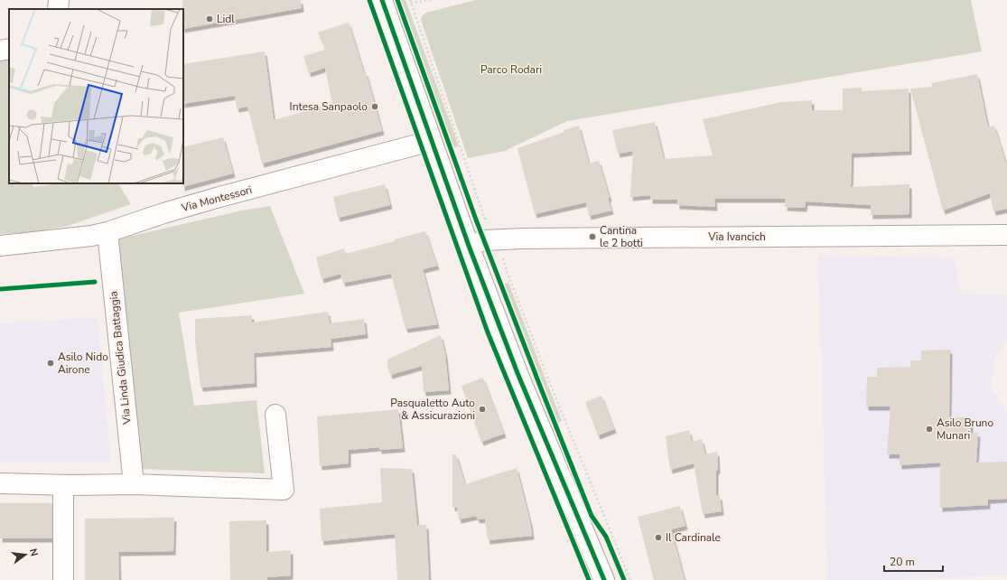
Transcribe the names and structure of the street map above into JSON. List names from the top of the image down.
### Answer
{
  "streets": {
    "street": ["Via Montessori", "Via Ivancich", "Via Linda Giudica Battaggia"]
  },
  "crossings": [
    ["Via Montessori", "Via Linda Giudica Battaggia"]
  ],
  "parks": ["Parco Rodari"],
  "places": [
    "Lidl",
    "Intesa Sanpaolo",
    "Cantina le 2 botti",
    "Asilo Nido Airone",
    "Pasqualetto Auto & Assicurazioni",
    "Asilo Bruno Munari",
    "Il Cardinale"
  ],
  "scale_bar": "20 m",
  "north": "right"
}
